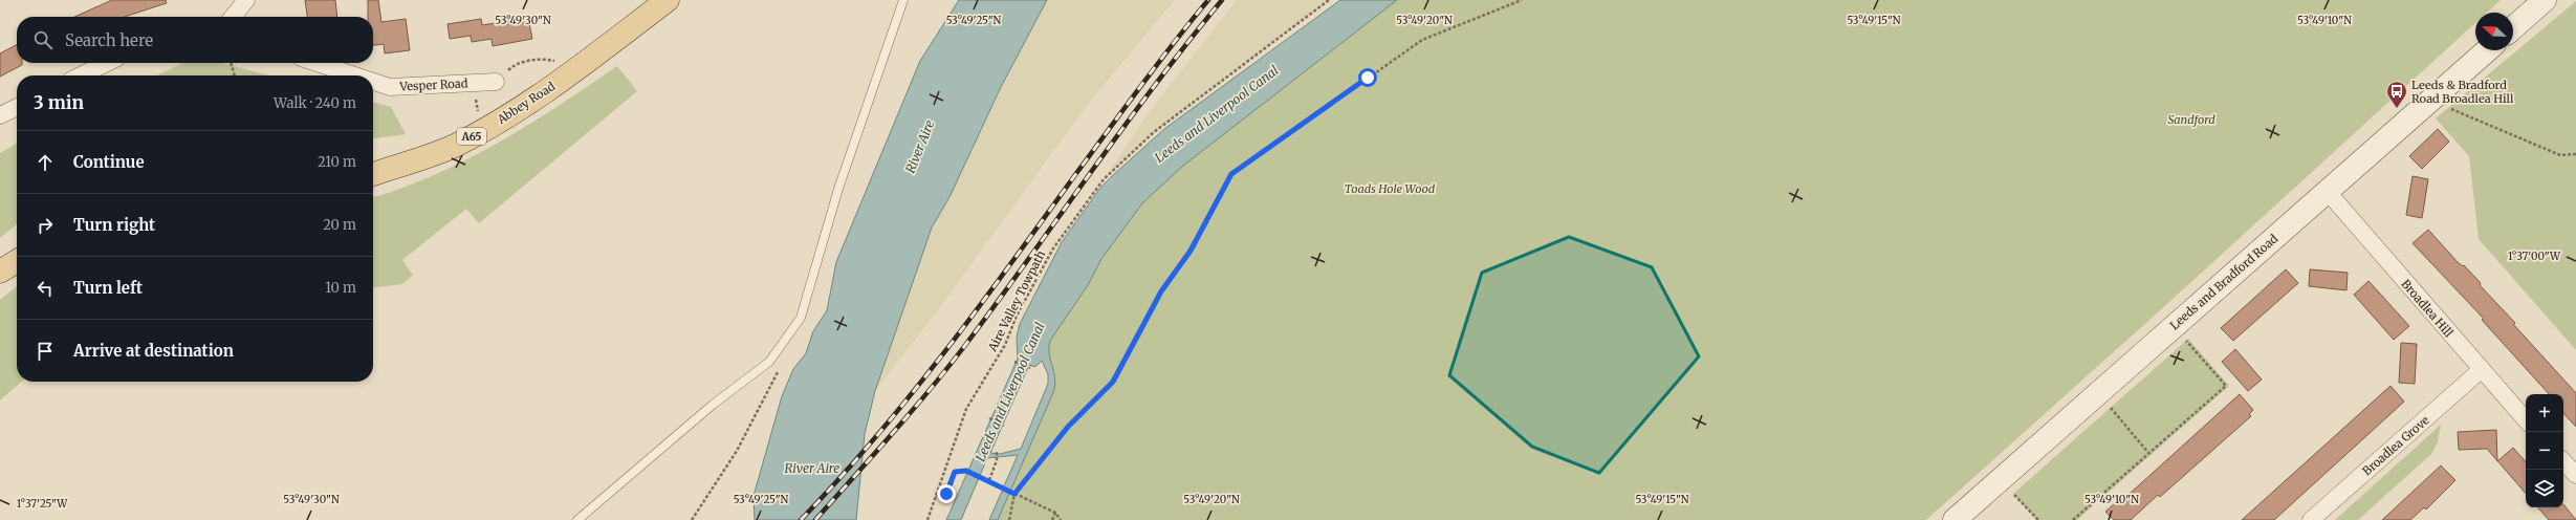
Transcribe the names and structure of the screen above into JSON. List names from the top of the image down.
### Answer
{
  "streets": {
    "main road": ["Abbey Road", "A65", "Leeds and Bradford Road"],
    "street": ["Vesper Road", "Broadlea Hill", "Broadlea Grove"],
    "path": ["Aire Valley Towpath"]
  },
  "crossings": [
    ["Leeds and Bradford Road", "Broadlea Hill"],
    ["Broadlea Hill", "Broadlea Grove"]
  ],
  "water": ["Leeds and Liverpool Canal", "River Aire"],
  "parks": ["Sandford", "Toads Hole Wood"],
  "places": {
    "bus stop": ["Leeds & Bradford Road Broadlea Hill"]
  },
  "north": "top left",
  "page": {
    "search": "Search here",
    "heading": ["3 min", "Walk · 240 m"],
    "list": [
      ["Continue", "210 m"],
      ["Turn right", "20 m"],
      ["Turn left", "10 m"],
      "Arrive at destination"
    ],
    "map_buttons": ["+", "−"]
  },
  "coordinates": [
    "53°49'30\"N",
    "53°49'25\"N",
    "53°49'15\"N",
    "53°49'10\"N",
    "53°49'20\"N",
    "1°37'00\"W",
    "1°37'25\"W"
  ]
}
